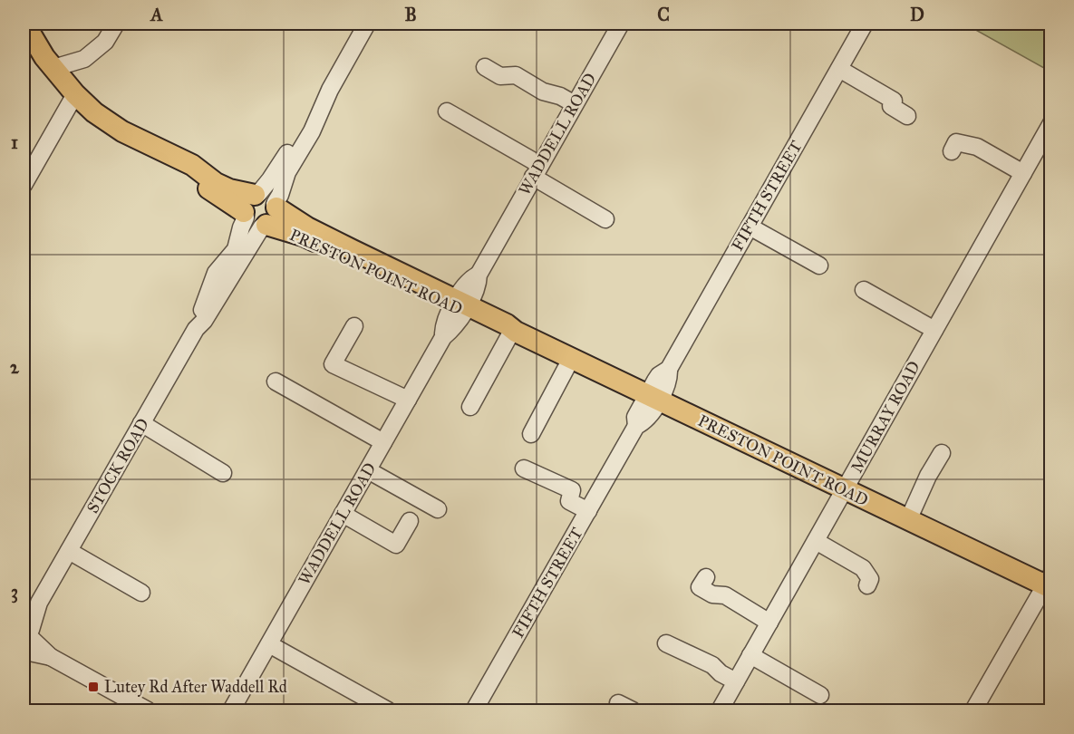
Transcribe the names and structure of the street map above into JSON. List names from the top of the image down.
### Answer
{
  "streets": {
    "main road": ["PRESTON POINT ROAD"],
    "street": [
      "WADDELL ROAD",
      "FIFTH STREET",
      "MURRAY ROAD",
      "STOCK ROAD"
    ]
  },
  "crossings": [
    ["WADDELL ROAD", "PRESTON POINT ROAD"],
    ["FIFTH STREET", "PRESTON POINT ROAD"],
    ["PRESTON POINT ROAD", "MURRAY ROAD"],
    ["PRESTON POINT ROAD", "STOCK ROAD"]
  ],
  "places": {
    "transit": ["Lutey Rd After Waddell Rd"]
  },
  "grid": {
    "columns": [
      "A",
      "B",
      "C",
      "D"
    ],
    "rows": ["1", "2", "3"]
  }
}
